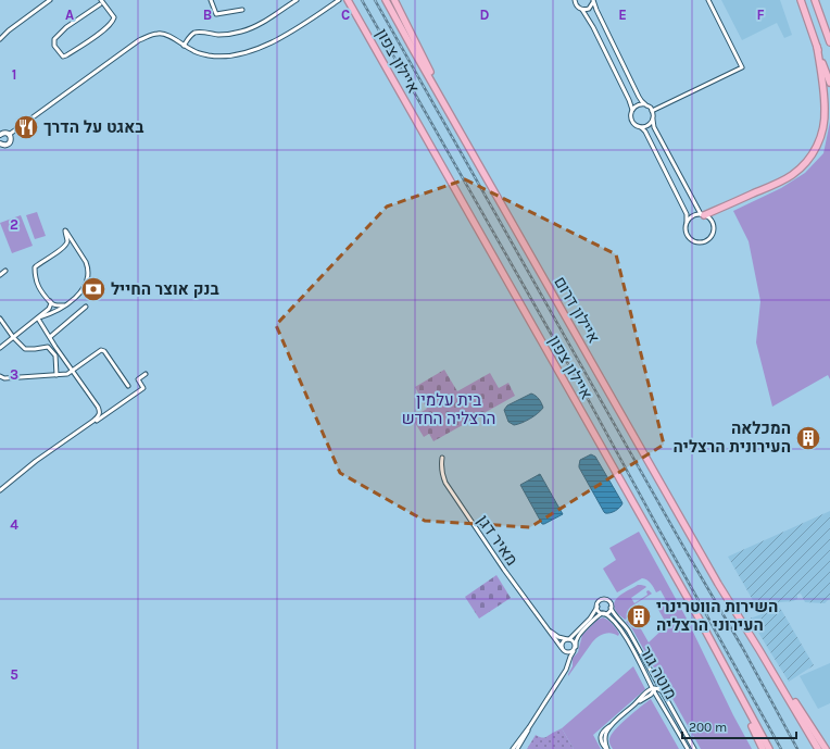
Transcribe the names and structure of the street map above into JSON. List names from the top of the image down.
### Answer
{
  "streets": {
    "highway": ["איילון צפון", "איילון דרום"],
    "street": ["מאיר דגן", "מוטה גור"]
  },
  "parks": ["בית עלמין הרצליה החדש"],
  "places": {
    "restaurant": ["באגט על הדרך"],
    "bank": ["בנק אוצר החייל"],
    "building": ["המכלאה העירונית הרצליה", "השירות הווטרינרי העירוני הרצליה"]
  },
  "scale_bar": "200 m",
  "grid": {
    "columns": [
      "A",
      "B",
      "C",
      "D",
      "E",
      "F"
    ],
    "rows": [
      "1",
      "2",
      "3",
      "4",
      "5"
    ]
  }
}
